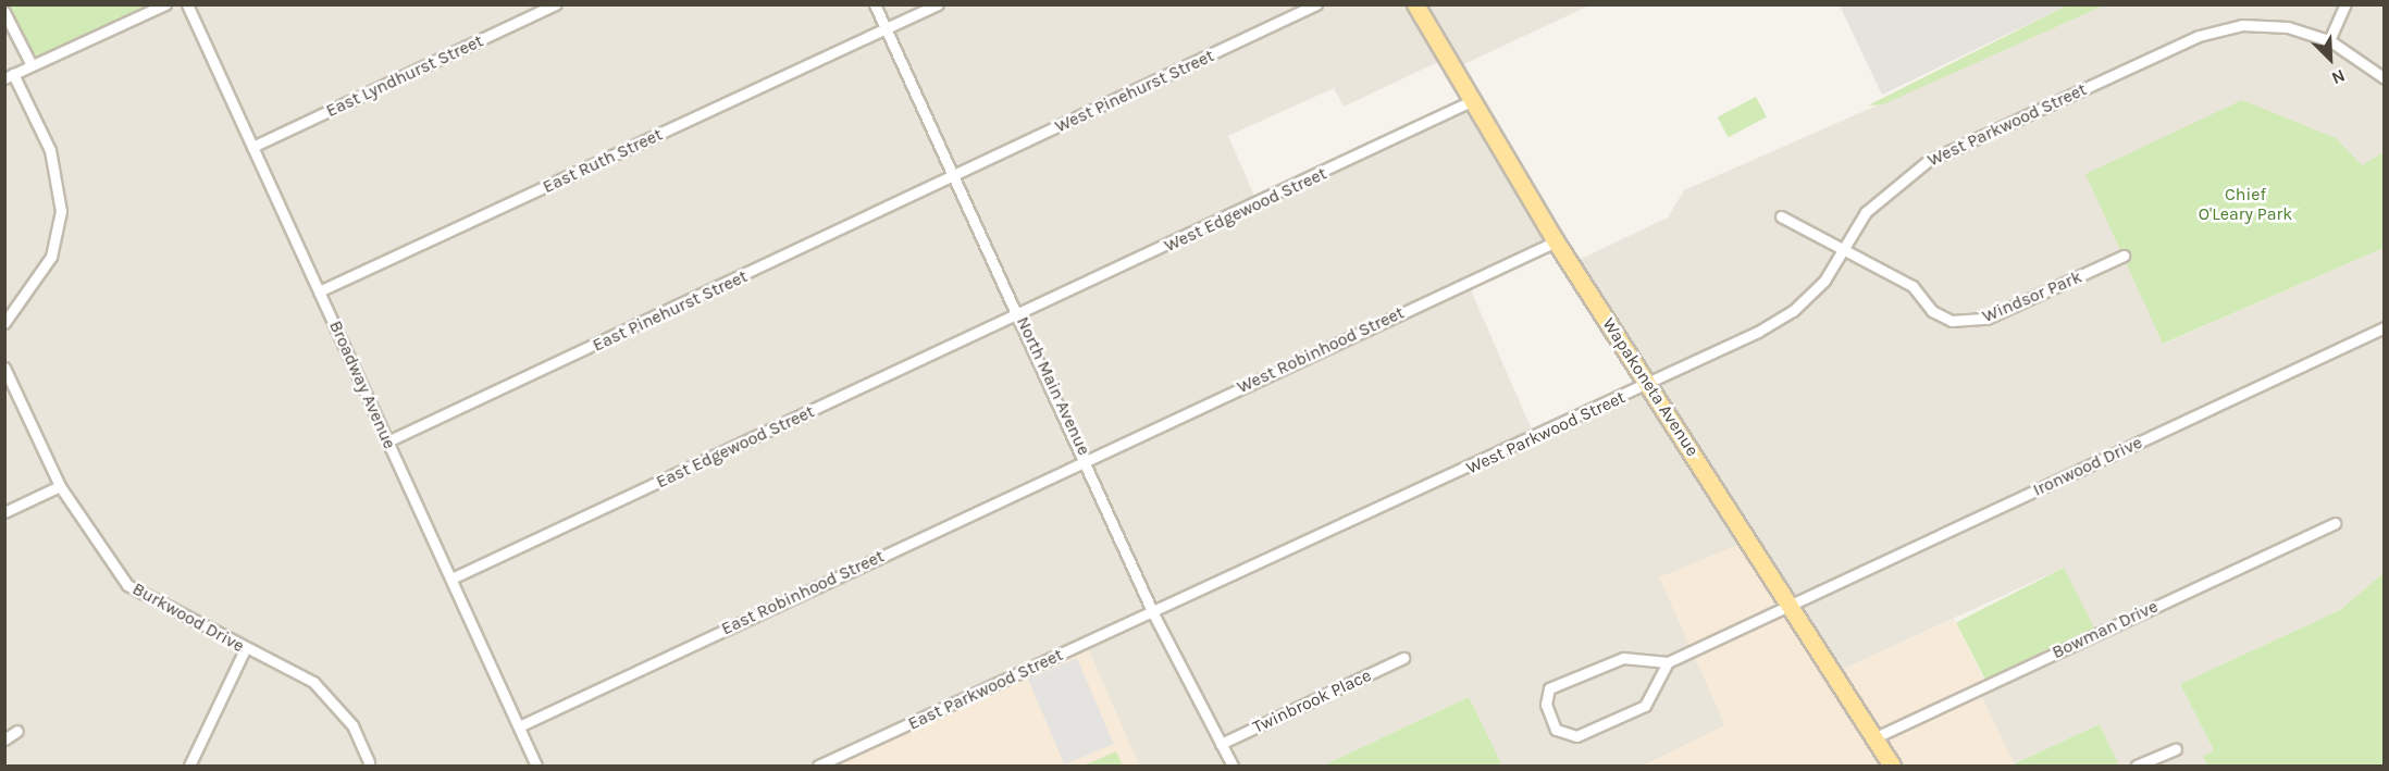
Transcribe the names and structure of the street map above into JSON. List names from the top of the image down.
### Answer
{
  "streets": {
    "main road": ["Wapakoneta Avenue"],
    "street": [
      "East Lyndhurst Street",
      "West Pinehurst Street",
      "West Parkwood Street",
      "East Ruth Street",
      "West Edgewood Street",
      "Windsor Park",
      "East Pinehurst Street",
      "West Robinhood Street",
      "Broadway Avenue",
      "North Main Avenue",
      "East Edgewood Street",
      "Ironwood Drive",
      "East Robinhood Street",
      "Burkwood Drive",
      "Bowman Drive",
      "East Parkwood Street",
      "Twinbrook Place"
    ]
  },
  "crossings": [
    ["East Lyndhurst Street", "Broadway Avenue"],
    ["West Pinehurst Street", "East Pinehurst Street"],
    ["West Pinehurst Street", "North Main Avenue"],
    ["West Parkwood Street", "Windsor Park"],
    ["West Parkwood Street", "North Main Avenue"],
    ["West Parkwood Street", "Wapakoneta Avenue"],
    ["West Parkwood Street", "East Parkwood Street"],
    ["East Ruth Street", "Broadway Avenue"],
    ["East Ruth Street", "North Main Avenue"],
    ["West Edgewood Street", "North Main Avenue"],
    ["West Edgewood Street", "Wapakoneta Avenue"],
    ["West Edgewood Street", "East Edgewood Street"],
    ["East Pinehurst Street", "Broadway Avenue"],
    ["East Pinehurst Street", "North Main Avenue"],
    ["West Robinhood Street", "North Main Avenue"],
    ["West Robinhood Street", "Wapakoneta Avenue"],
    ["West Robinhood Street", "East Robinhood Street"],
    ["Broadway Avenue", "East Edgewood Street"],
    ["Broadway Avenue", "East Robinhood Street"],
    ["North Main Avenue", "East Edgewood Street"],
    ["North Main Avenue", "East Robinhood Street"],
    ["North Main Avenue", "East Parkwood Street"],
    ["North Main Avenue", "Twinbrook Place"],
    ["Wapakoneta Avenue", "Ironwood Drive"],
    ["Wapakoneta Avenue", "Bowman Drive"]
  ],
  "parks": ["Chief O'Leary Park"],
  "north": "bottom right"
}
